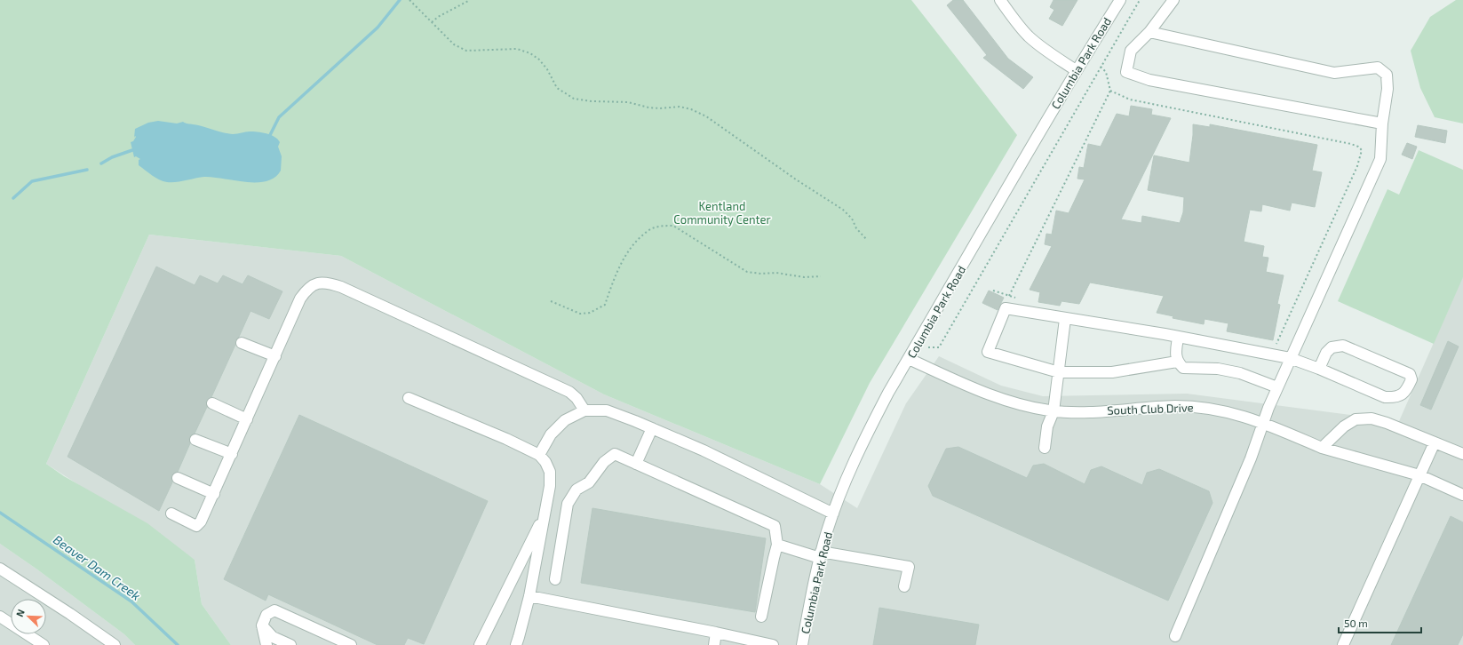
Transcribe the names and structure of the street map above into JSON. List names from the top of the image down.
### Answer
{
  "streets": {
    "street": ["Columbia Park Road", "South Club Drive"]
  },
  "crossings": [
    ["Columbia Park Road", "South Club Drive"]
  ],
  "water": ["Beaver Dam Creek"],
  "parks": ["Kentland Community Center"],
  "scale_bar": "50 m",
  "north": "top left"
}
